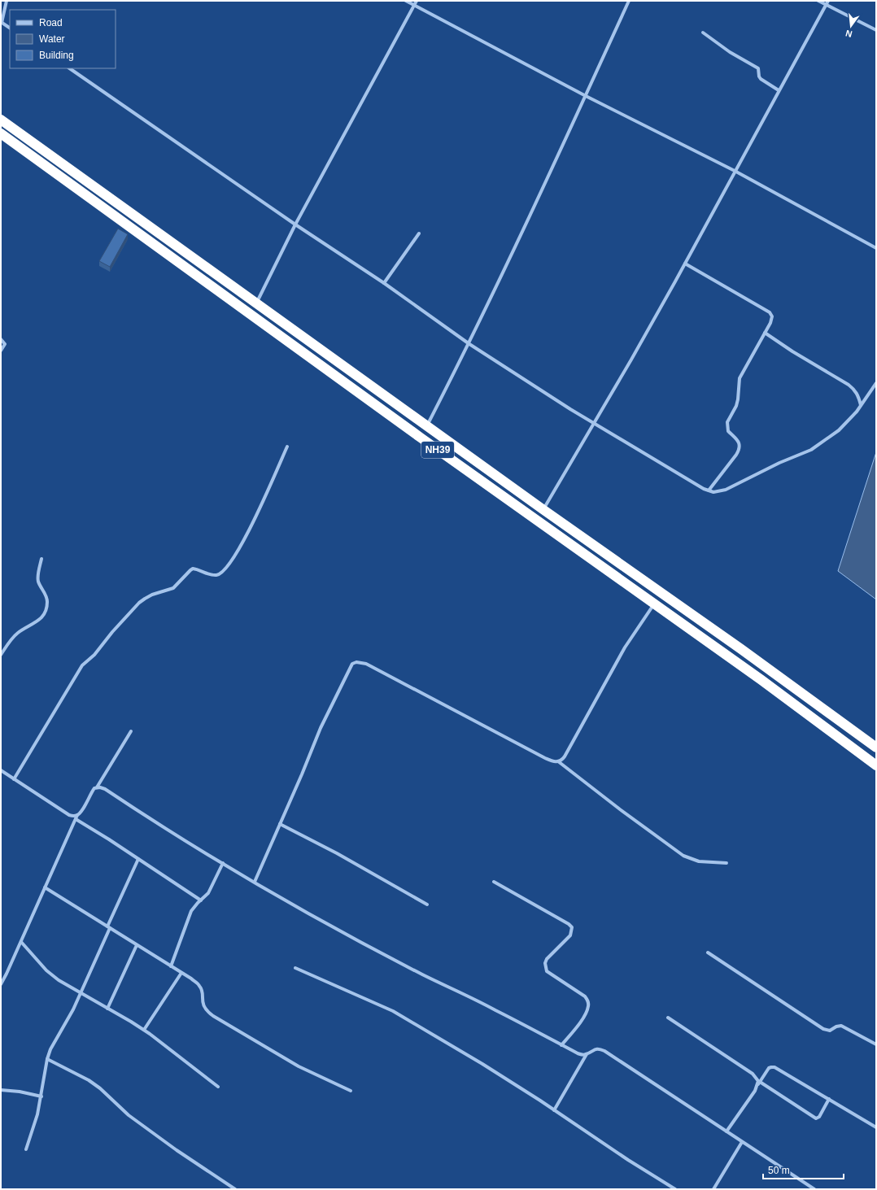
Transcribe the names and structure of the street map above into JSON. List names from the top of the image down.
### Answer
{
  "streets": {
    "highway": ["NH39"]
  },
  "legend": ["Road", "Water", "Building"],
  "scale_bar": "50 m",
  "north": "bottom"
}
